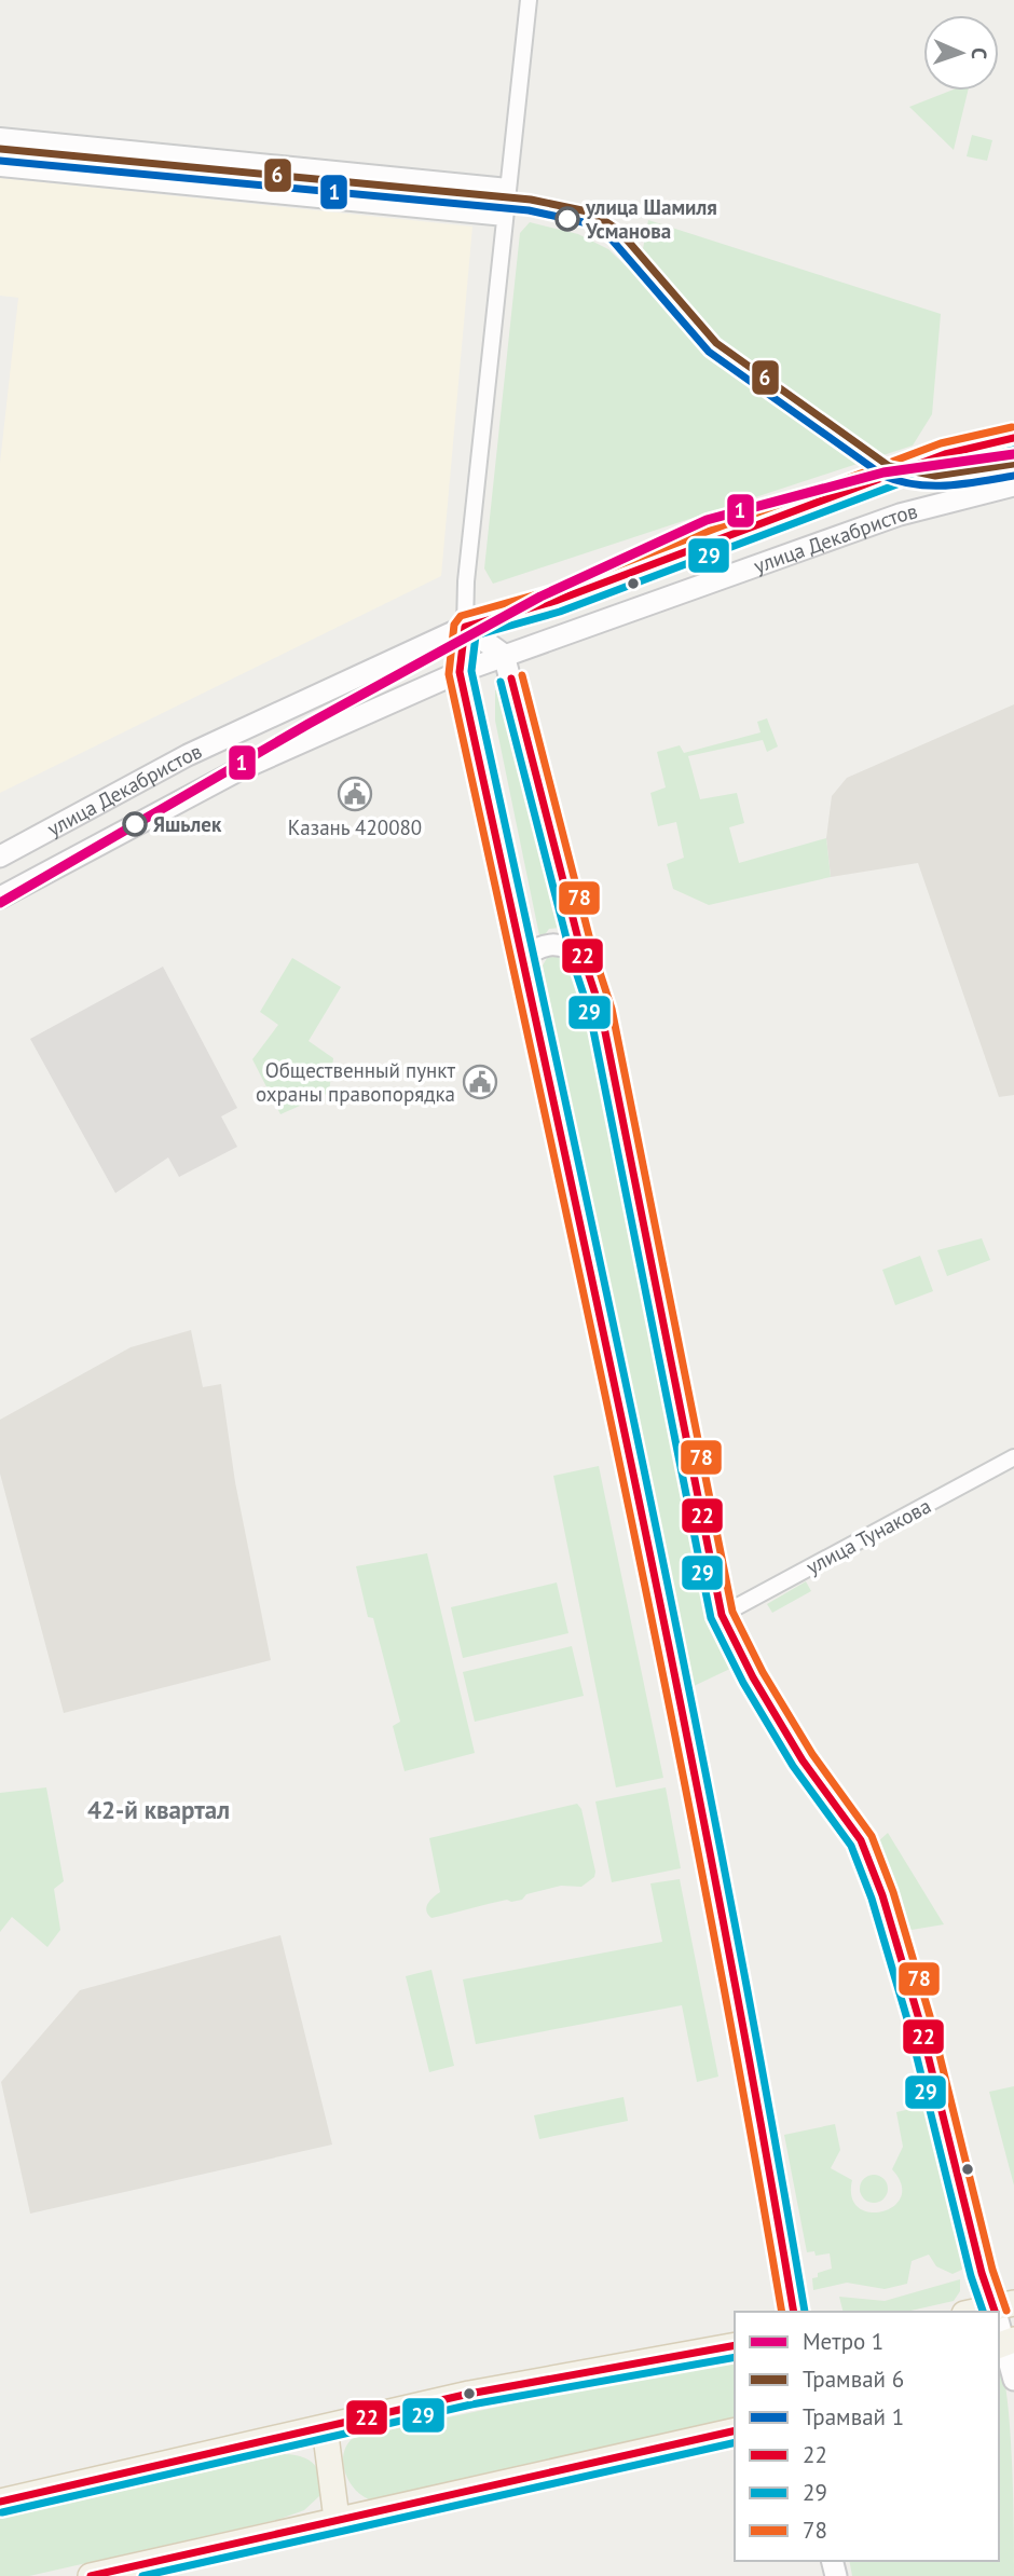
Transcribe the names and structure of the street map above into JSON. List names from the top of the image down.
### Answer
{
  "streets": {
    "main road": ["улица Декабристов"],
    "street": ["улица Тунакова"]
  },
  "districts": ["42-й квартал"],
  "places": {
    "other": ["улица Шамиля Усманова", "Яшьлек"],
    "public building": ["Казань 420080", "Общественный пункт охраны правопорядка"]
  },
  "lines": [
    "tram line 6",
    "tram line 1",
    "transit line 78",
    "transit line 22",
    "transit line 29",
    "metro line 1"
  ],
  "legend": [
    "Метро 1",
    "Трамвай 6",
    "Трамвай 1",
    "22",
    "29",
    "78"
  ],
  "north": "right"
}
